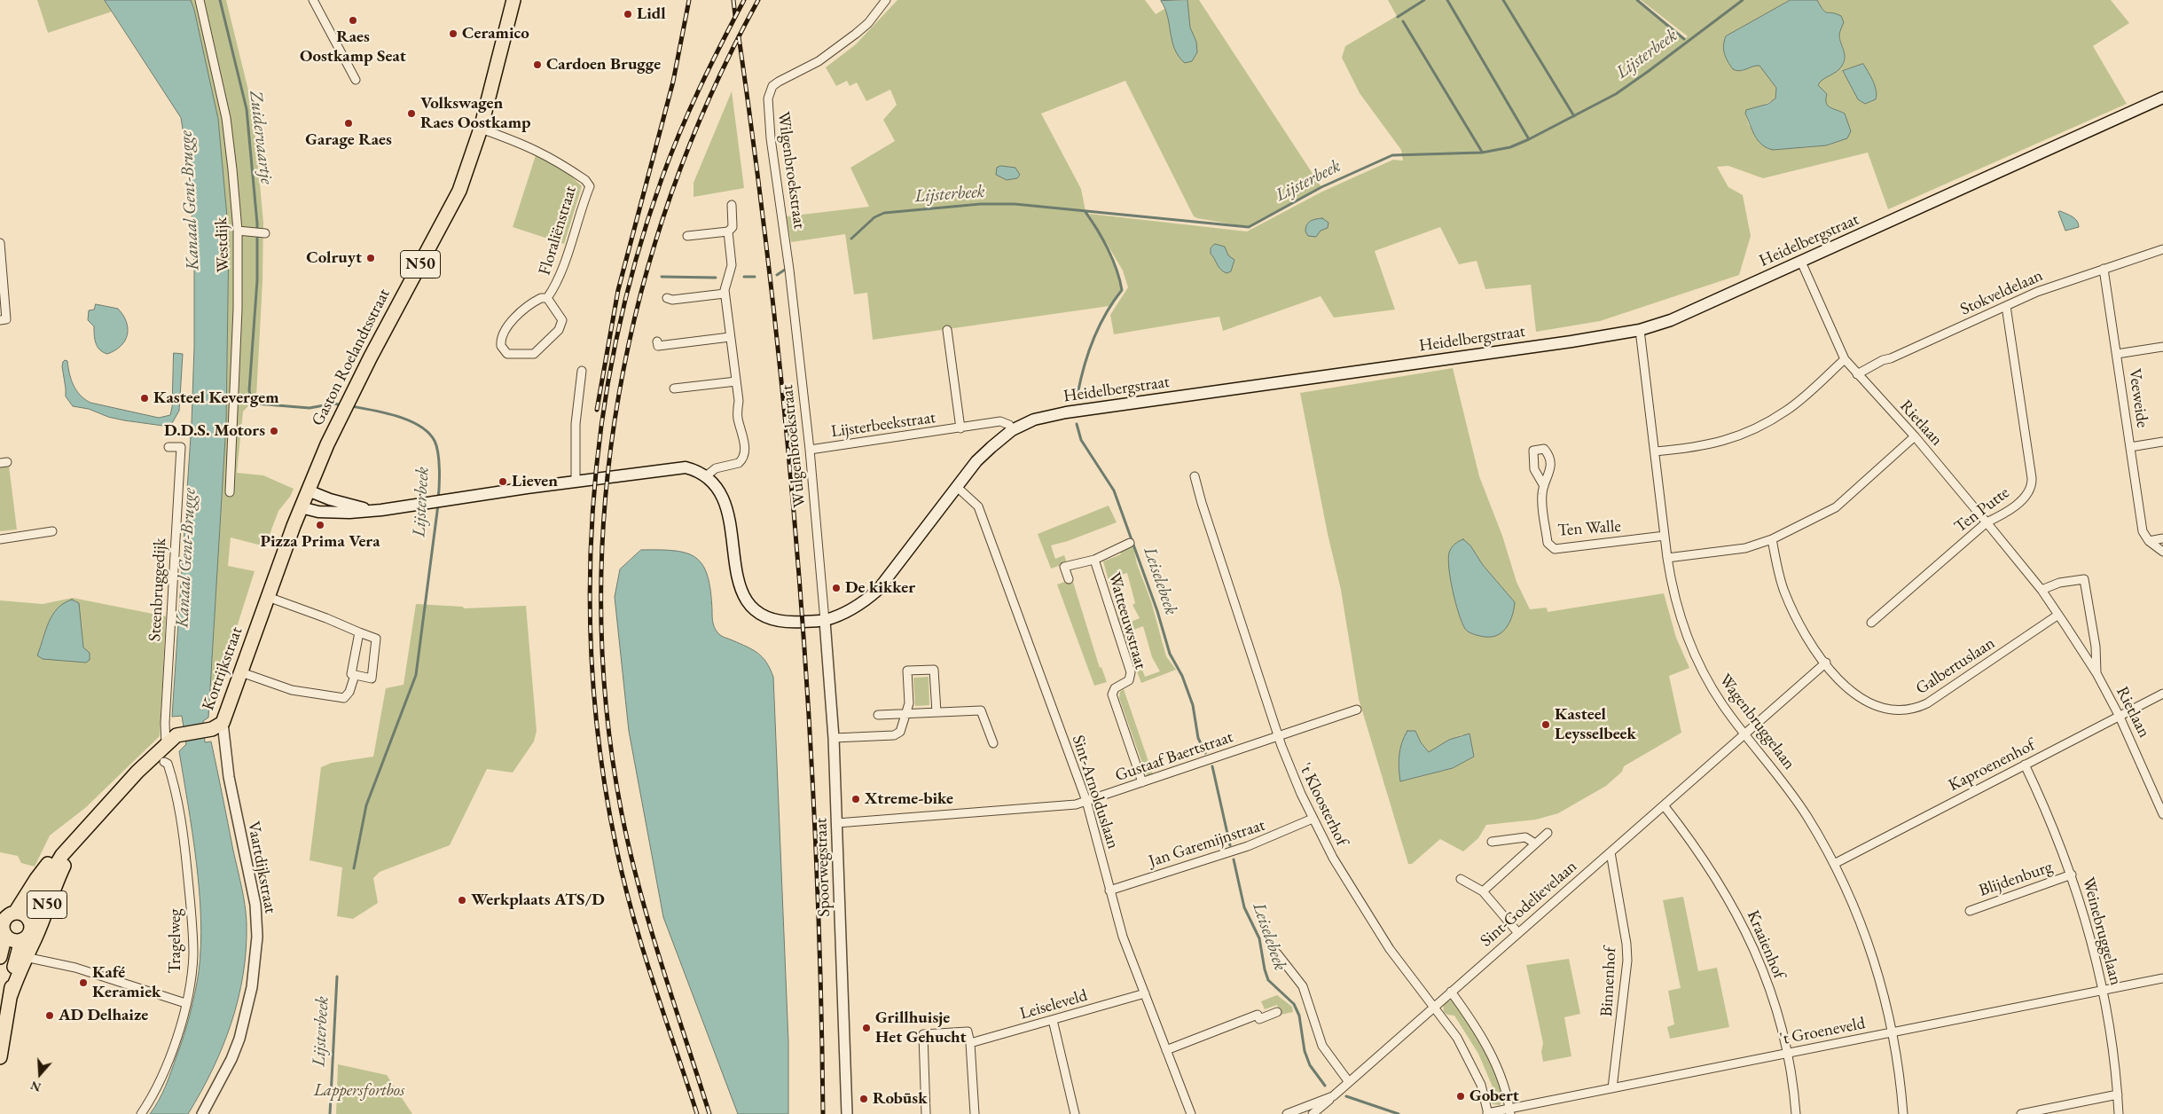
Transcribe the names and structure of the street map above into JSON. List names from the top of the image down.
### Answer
{
  "streets": {
    "main road": [
      "Heidelbergstraat",
      "N50",
      "Gaston Roelandtsstraat",
      "Kortrijkstraat"
    ],
    "street": [
      "Wilgenbroekstraat",
      "Floraliënstraat",
      "Westdijk",
      "Stokveldelaan",
      "Veeweide",
      "Rietlaan",
      "Lijsterbeekstraat",
      "Wulgenbroekstraat",
      "Ten Putte",
      "Ten Walle",
      "Steenbruggedijk",
      "Watteeuwstraat",
      "Galbertuslaan",
      "Wagenbruggelaan",
      "Gustaaf Baertstraat",
      "Kaproenenhof",
      "Sint-Arnolduslaan",
      "'t Kloosterhof",
      "Jan Garemijnstraat",
      "Vaartdijkstraat",
      "Spoorwegstraat",
      "Blijdenburg",
      "Sint-Godelievelaan",
      "Weinebruggelaan",
      "Tragelweg",
      "Kraaienhof",
      "Binnenhof",
      "Leiseleveld",
      "'t Groeneveld"
    ]
  },
  "crossings": [
    ["Wilgenbroekstraat", "Wulgenbroekstraat"],
    ["Floraliënstraat", "Gaston Roelandtsstraat"],
    ["Heidelbergstraat", "Rietlaan"],
    ["Heidelbergstraat", "Lijsterbeekstraat"],
    ["Heidelbergstraat", "Wulgenbroekstraat"],
    ["Heidelbergstraat", "Wagenbruggelaan"],
    ["Heidelbergstraat", "Sint-Arnolduslaan"],
    ["Heidelbergstraat", "Spoorwegstraat"],
    ["N50", "Steenbruggedijk"],
    ["N50", "Kortrijkstraat"],
    ["Stokveldelaan", "Veeweide"],
    ["Stokveldelaan", "Rietlaan"],
    ["Stokveldelaan", "Ten Putte"],
    ["Gaston Roelandtsstraat", "Kortrijkstraat"],
    ["Rietlaan", "Ten Putte"],
    ["Rietlaan", "Galbertuslaan"],
    ["Rietlaan", "Kaproenenhof"],
    ["Lijsterbeekstraat", "Wulgenbroekstraat"],
    ["Wulgenbroekstraat", "Spoorwegstraat"],
    ["Ten Walle", "Wagenbruggelaan"],
    ["Steenbruggedijk", "Kortrijkstraat"],
    ["Watteeuwstraat", "Gustaaf Baertstraat"],
    ["Kortrijkstraat", "Vaartdijkstraat"],
    ["Wagenbruggelaan", "Kaproenenhof"],
    ["Wagenbruggelaan", "Sint-Godelievelaan"],
    ["Wagenbruggelaan", "'t Groeneveld"],
    ["Gustaaf Baertstraat", "Sint-Arnolduslaan"],
    ["Gustaaf Baertstraat", "'t Kloosterhof"],
    ["Gustaaf Baertstraat", "Spoorwegstraat"],
    ["Kaproenenhof", "Weinebruggelaan"],
    ["Sint-Arnolduslaan", "Jan Garemijnstraat"],
    ["Sint-Arnolduslaan", "Leiseleveld"],
    ["'t Kloosterhof", "Jan Garemijnstraat"],
    ["'t Kloosterhof", "Sint-Godelievelaan"],
    ["'t Kloosterhof", "'t Groeneveld"],
    ["Blijdenburg", "Weinebruggelaan"],
    ["Sint-Godelievelaan", "Kraaienhof"],
    ["Sint-Godelievelaan", "Binnenhof"],
    ["Weinebruggelaan", "'t Groeneveld"],
    ["Kraaienhof", "'t Groeneveld"],
    ["Binnenhof", "'t Groeneveld"]
  ],
  "water": [
    "Lijsterbeek",
    "Zuidervaartje",
    "Kanaal Gent-Brugge",
    "Leiselebeek"
  ],
  "parks": ["Lappersfortbos"],
  "places": [
    "Lidl",
    "Raes Oostkamp Seat",
    "Ceramico",
    "Cardoen Brugge",
    "Volkswagen Raes Oostkamp",
    "Garage Raes",
    "Colruyt",
    "Kasteel Kevergem",
    "D.D.S. Motors",
    "Lieven",
    "Pizza Prima Vera",
    "De kikker",
    "Kasteel Leysselbeek",
    "Xtreme-bike",
    "Werkplaats ATS/D",
    "Kafé Keramiek",
    "AD Delhaize",
    "Grillhuisje Het Gehucht",
    "Gobert",
    "Robūsk"
  ],
  "north": "bottom"
}
